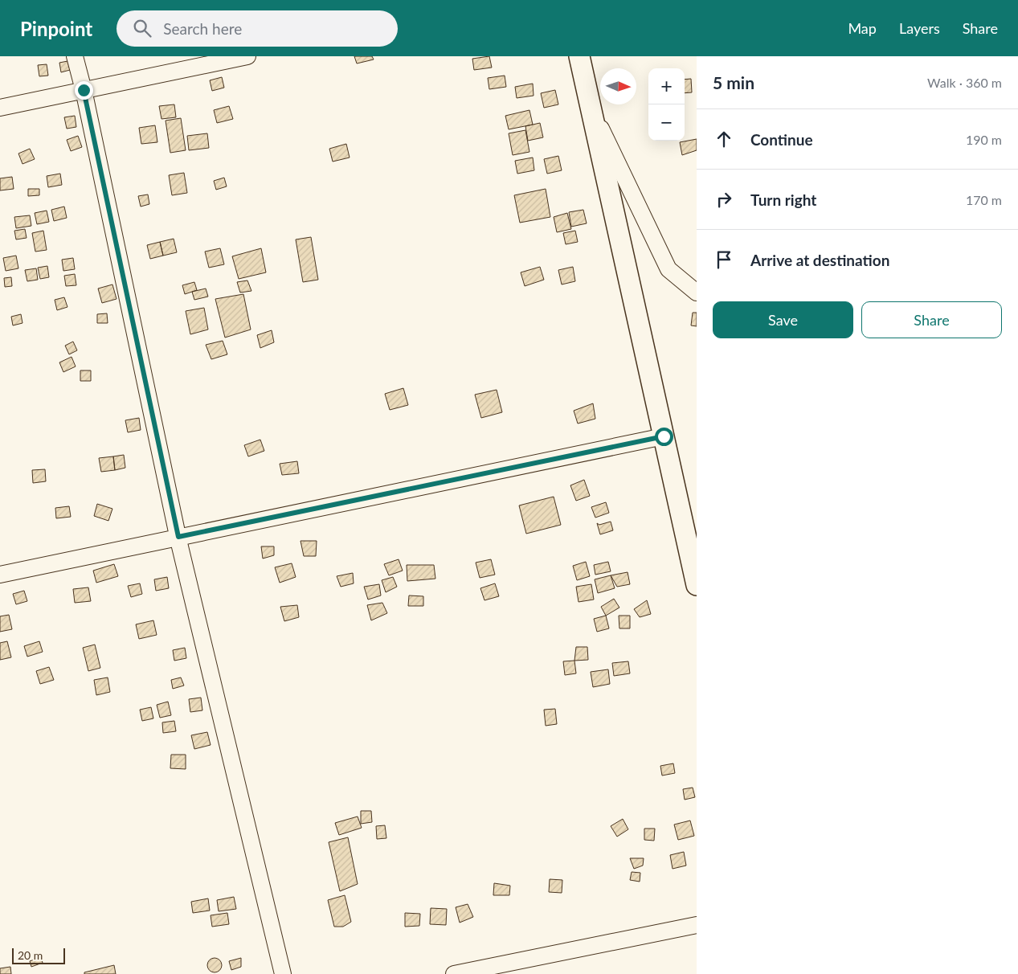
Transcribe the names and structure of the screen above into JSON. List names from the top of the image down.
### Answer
{
  "scale_bar": "20 m",
  "north": "right",
  "page": {
    "header": "Pinpoint",
    "search": "Search here",
    "nav": ["Map", "Layers", "Share"],
    "heading": ["5 min", "Walk · 360 m"],
    "map_buttons": ["+", "−"],
    "list": [
      ["Continue", "190 m"],
      ["Turn right", "170 m"],
      "Arrive at destination"
    ],
    "buttons": ["Save", "Share"],
    "scale": "20 m"
  }
}
